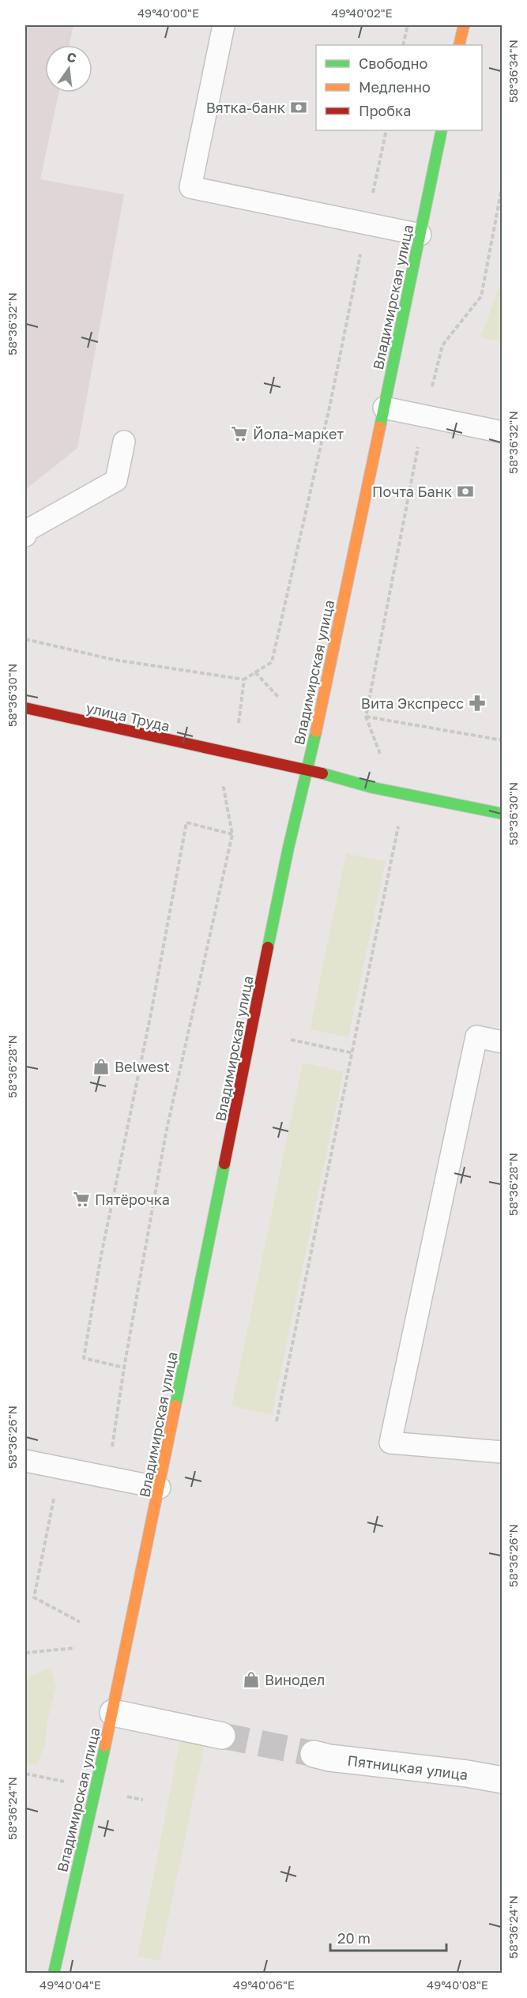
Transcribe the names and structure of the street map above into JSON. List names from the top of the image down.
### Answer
{
  "streets": {
    "main road": ["Владимирская улица", "улица Труда"],
    "street": ["Пятницкая улица"]
  },
  "crossings": [
    ["Владимирская улица", "улица Труда"]
  ],
  "places": {
    "bank": ["Вятка-банк", "Почта Банк"],
    "supermarket": ["Йола-маркет", "Пятёрочка"],
    "pharmacy": ["Вита Экспресс"],
    "shop": ["Belwest", "Винодел"]
  },
  "legend": ["Свободно", "Медленно", "Пробка"],
  "scale_bar": "20 m",
  "north": "top",
  "coordinates": [
    "49°40'00\"E",
    "49°40'02\"E",
    "58°36'34\"N",
    "58°36'32\"N",
    "58°36'30\"N",
    "58°36'28\"N",
    "58°36'26\"N",
    "58°36'24\"N",
    "49°40'04\"E",
    "49°40'06\"E",
    "49°40'08\"E"
  ]
}
